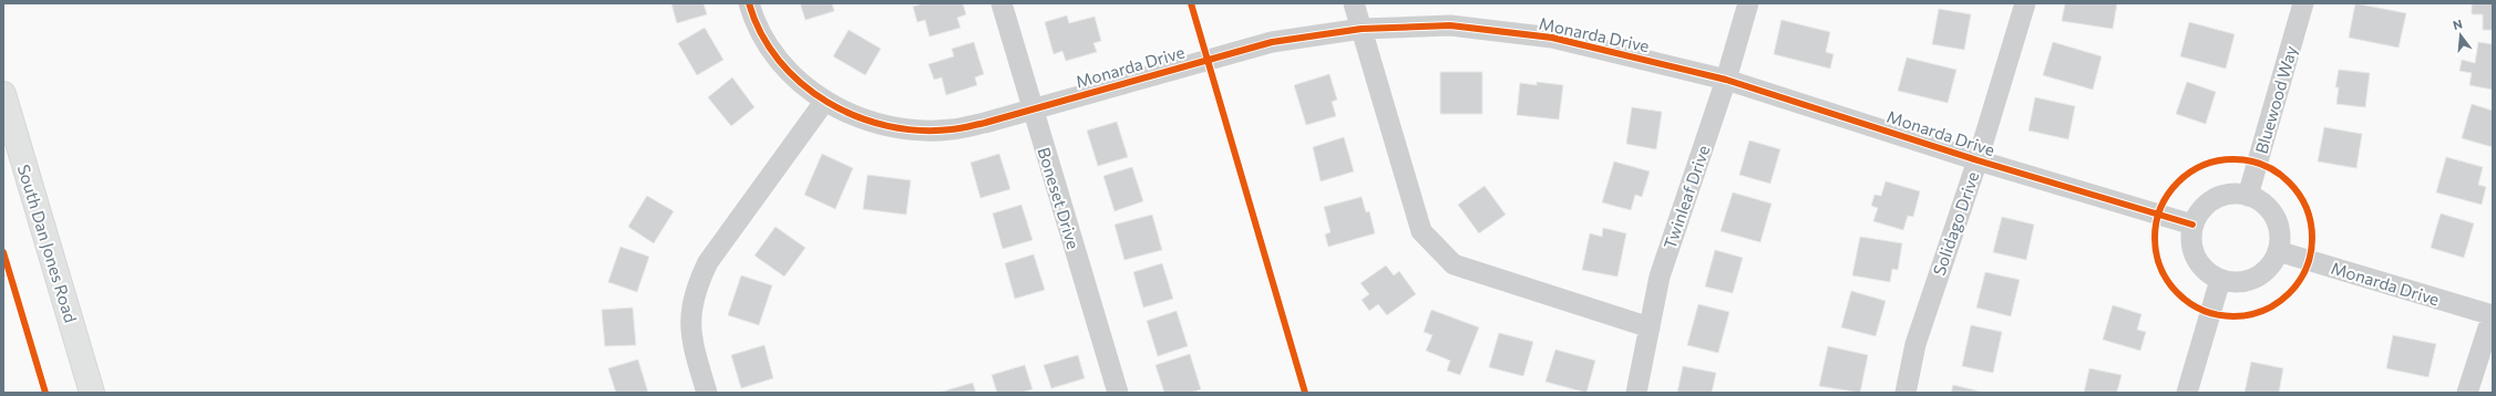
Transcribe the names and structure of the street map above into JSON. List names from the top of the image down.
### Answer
{
  "streets": {
    "main road": ["South Dan Jones Road"],
    "street": [
      "Monarda Drive",
      "Bluewood Way",
      "Twinleaf Drive",
      "Boneset Drive",
      "Solidago Drive"
    ]
  },
  "crossings": [
    ["Monarda Drive", "Bluewood Way"],
    ["Monarda Drive", "Twinleaf Drive"],
    ["Monarda Drive", "Boneset Drive"],
    ["Monarda Drive", "Solidago Drive"]
  ],
  "north": "top"
}
